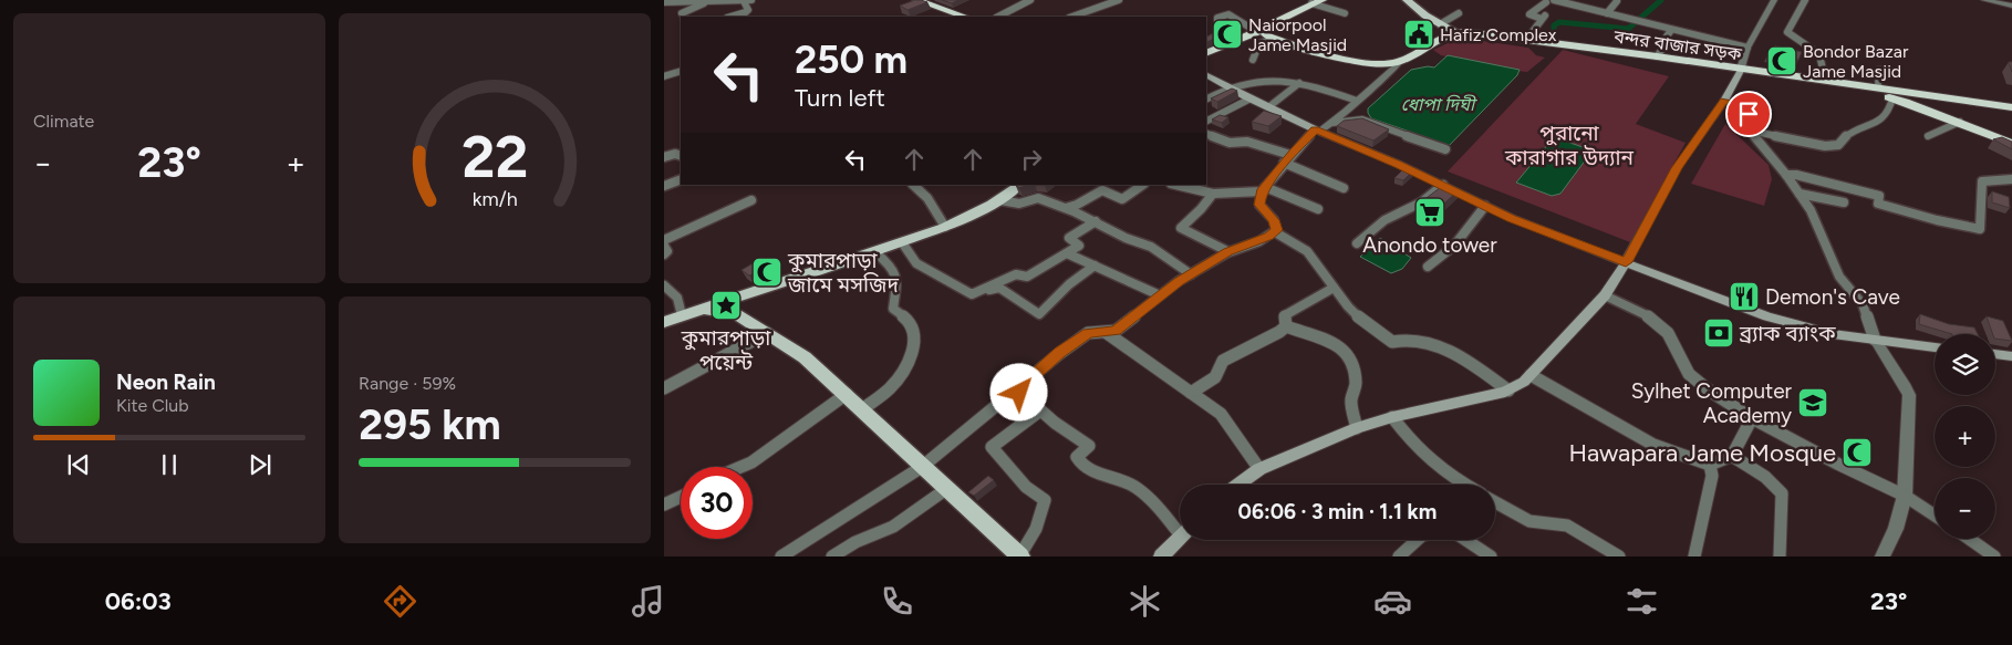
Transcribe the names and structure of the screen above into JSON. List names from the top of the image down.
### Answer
{
  "streets": {
    "highway": ["বন্দর বাজার সড়ক"]
  },
  "water": ["ধোপা দিঘী"],
  "parks": ["পুরানো কারাগার উদ্যান"],
  "places": {
    "mosque": [
      "Naiorpool Jame Masjid",
      "Bondor Bazar Jame Masjid",
      "কুমারপাড়া জামে মসজিদ",
      "Hawapara Jame Mosque"
    ],
    "public building": ["Hafiz Complex"],
    "supermarket": ["Anondo tower"],
    "restaurant": ["Demon's Cave"],
    "place": ["কুমারপাড়া পয়েন্ট"],
    "bank": ["ব্র্যাক ব্যাংক"],
    "school or university": ["Sylhet Computer Academy"]
  },
  "page": {
    "tile": [
      "Climate",
      ["Range · 59%", "295 km"]
    ],
    "turn": ["250 m", "Turn left"],
    "heat": ["−", "23°", "+"],
    "map_buttons": ["+", "−"],
    "song": ["Neon Rain", "Kite Club"],
    "limit": "30",
    "trip": "06:06 · 3 min · 1.1 km",
    "tabs": ["06:03", "23°"],
    "gauge": ["22", "km/h"]
  }
}
